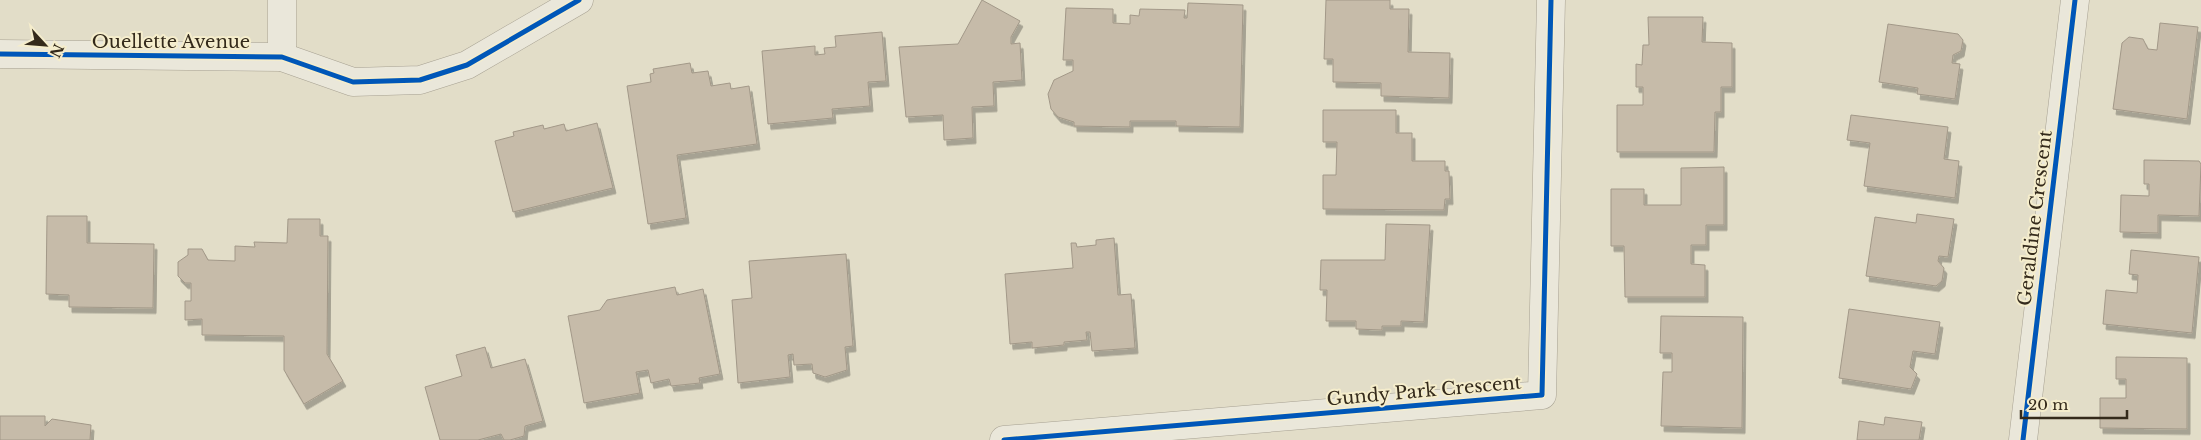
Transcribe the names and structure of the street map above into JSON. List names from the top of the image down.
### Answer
{
  "streets": {
    "street": ["Ouellette Avenue", "Geraldine Crescent", "Gundy Park Crescent"]
  },
  "scale_bar": "20 m",
  "north": "bottom right"
}
